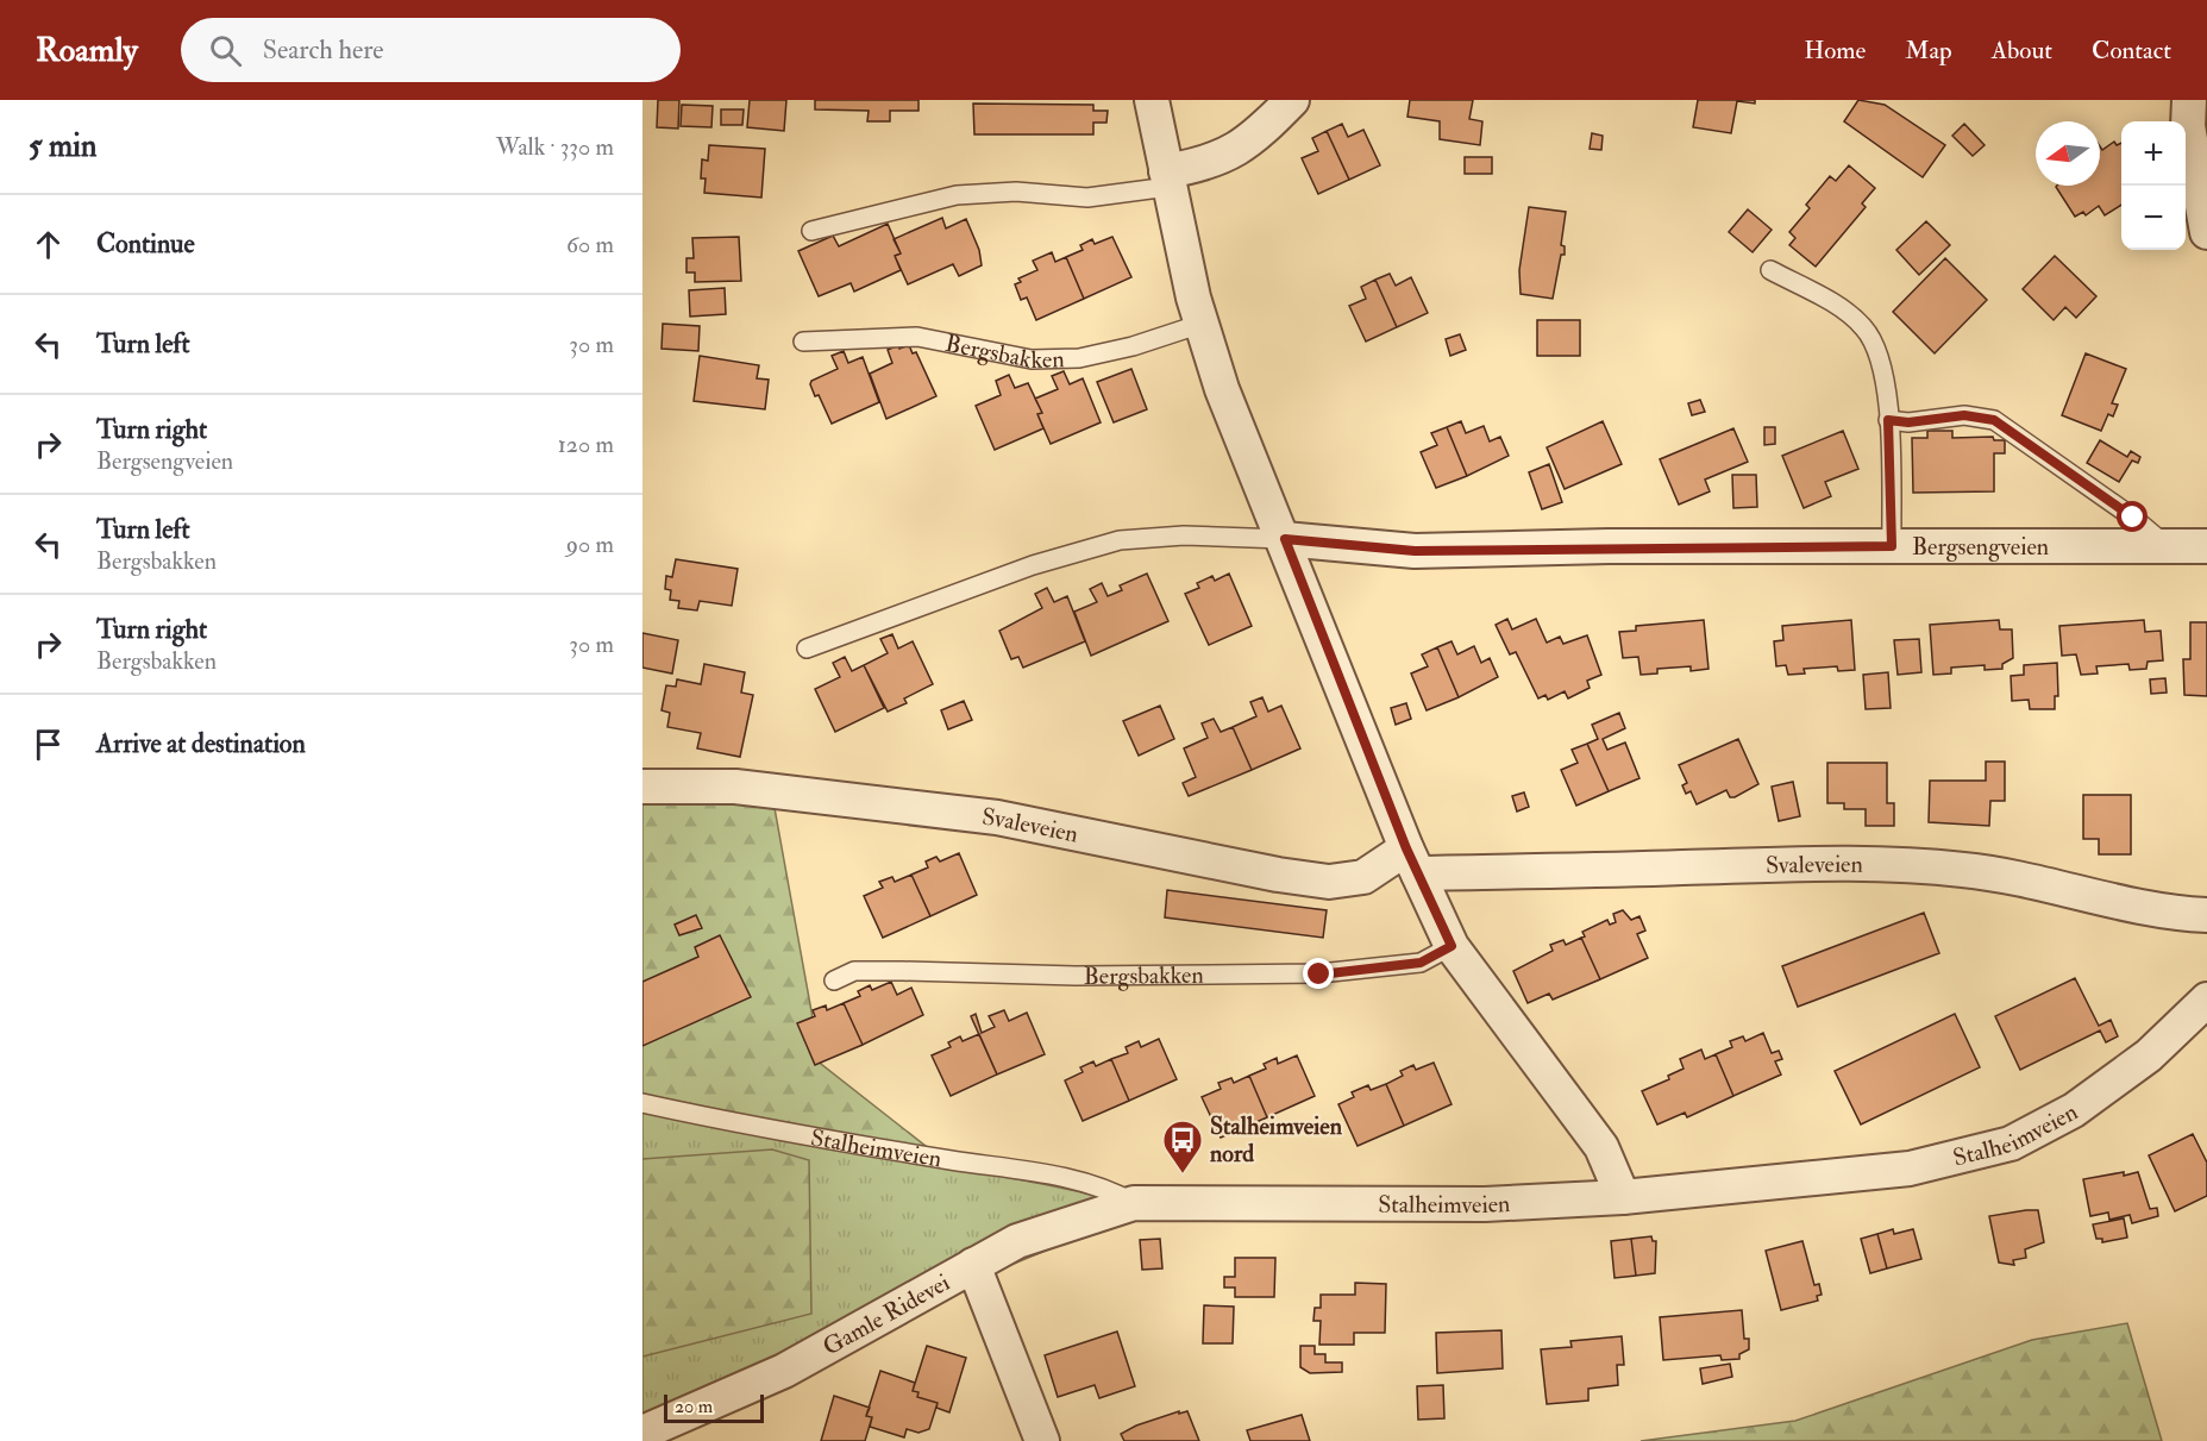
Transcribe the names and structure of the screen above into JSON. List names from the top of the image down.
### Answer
{
  "streets": {
    "street": [
      "Bergsengveien",
      "Svaleveien",
      "Stalheimveien",
      "Gamle Ridevei"
    ],
    "lane": ["Bergsbakken"]
  },
  "crossings": [
    ["Stalheimveien", "Gamle Ridevei"]
  ],
  "places": {
    "bus stop": ["Stalheimveien nord"]
  },
  "scale_bar": "20 m",
  "north": "left",
  "page": {
    "header": "Roamly",
    "search": "Search here",
    "nav": [
      "Home",
      "Map",
      "About",
      "Contact"
    ],
    "heading": ["5 min", "Walk · 330 m"],
    "map_buttons": ["+", "−"],
    "list": [
      ["Continue", "60 m"],
      ["Turn left", "30 m"],
      ["Turn right", "Bergsengveien", "120 m"],
      ["Turn left", "Bergsbakken", "90 m"],
      ["Turn right", "Bergsbakken", "30 m"],
      "Arrive at destination"
    ],
    "scale": "20 m"
  }
}
